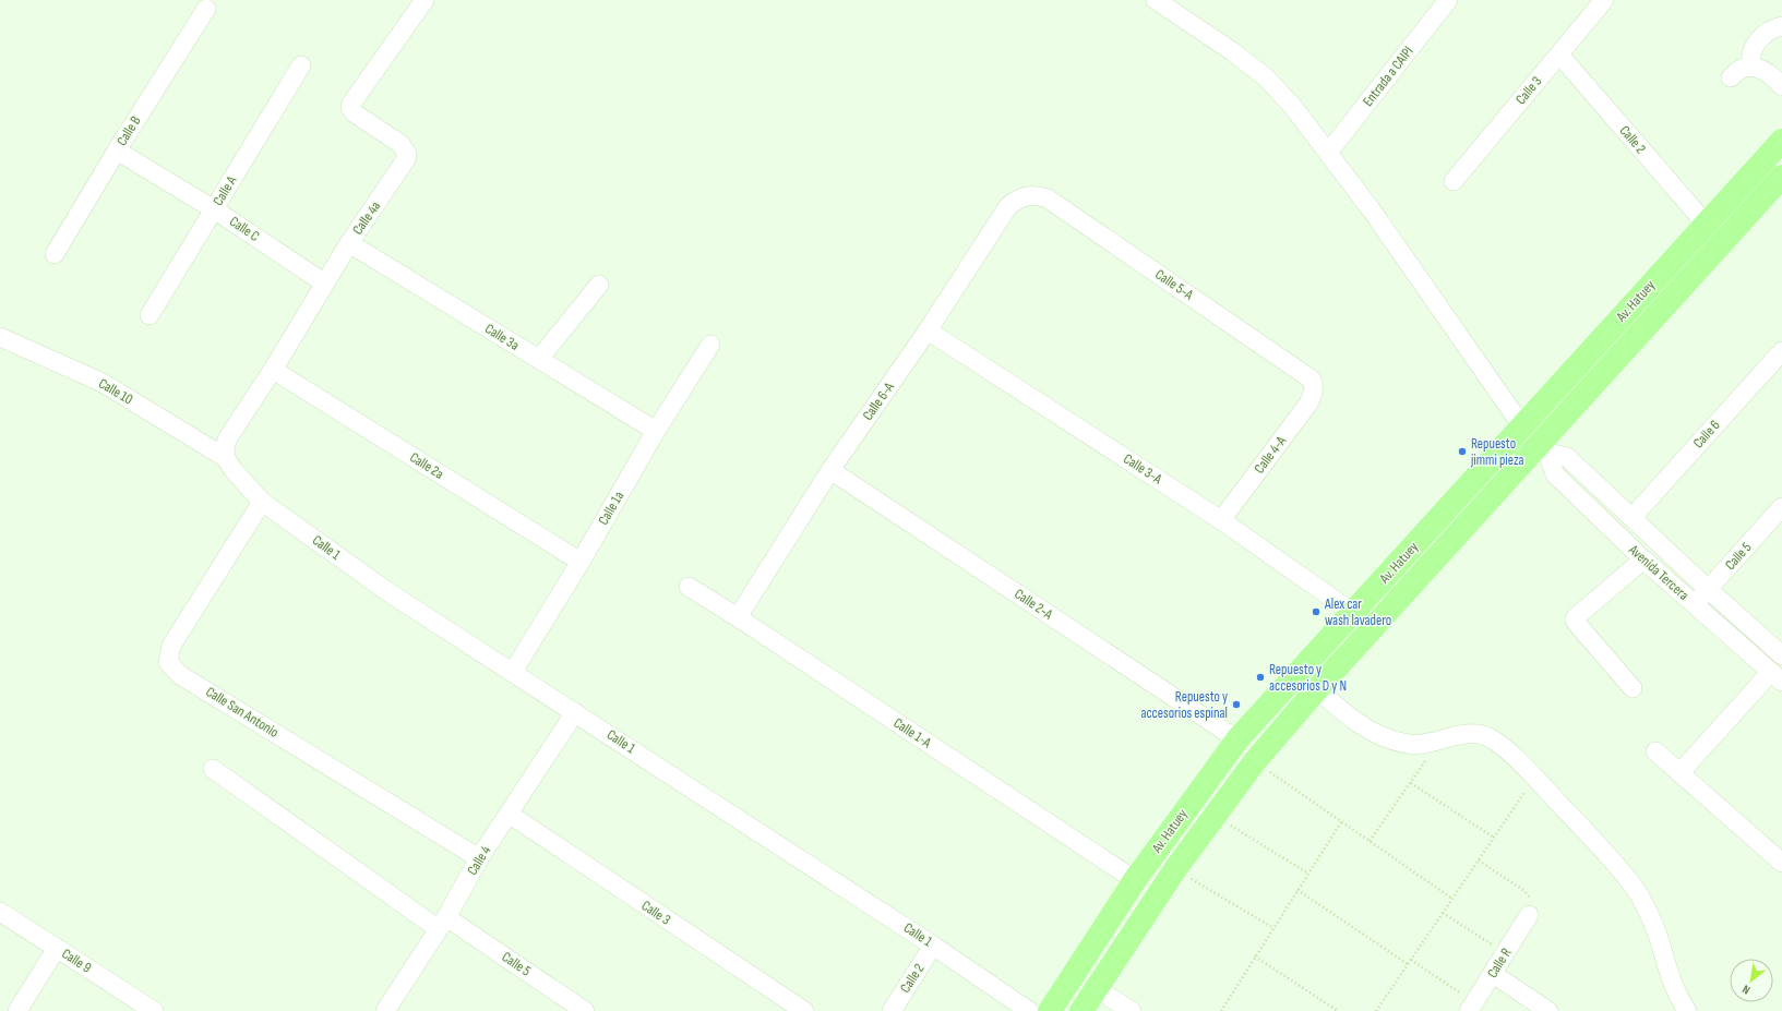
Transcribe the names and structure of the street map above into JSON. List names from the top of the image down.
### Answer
{
  "streets": {
    "main road": ["Av. Hatuey"],
    "street": [
      "Entrada a CAIPI",
      "Calle 3",
      "Calle B",
      "Calle 2",
      "Calle A",
      "Calle 4a",
      "Calle C",
      "Calle 5-A",
      "Calle 3a",
      "Calle 10",
      "Calle 6-A",
      "Calle 6",
      "Calle 4-A",
      "Calle 2a",
      "Calle 3-A",
      "Calle 1a",
      "Calle 1",
      "Calle 5",
      "Avenida Tercera",
      "Calle 2-A",
      "Calle San Antonio",
      "Calle 1-A",
      "Calle 4",
      "Calle 9",
      "Calle R"
    ]
  },
  "crossings": [
    ["Calle 3", "Calle 2"],
    ["Calle 3", "Calle 4"],
    ["Calle B", "Calle C"],
    ["Calle 2", "Av. Hatuey"],
    ["Calle 2", "Calle 1"],
    ["Calle A", "Calle C"],
    ["Calle 4a", "Calle C"],
    ["Calle 4a", "Calle 3a"],
    ["Calle 4a", "Calle 10"],
    ["Calle 4a", "Calle 2a"],
    ["Calle 4a", "Calle 1"],
    ["Calle 5-A", "Calle 6-A"],
    ["Calle 5-A", "Calle 4-A"],
    ["Av. Hatuey", "Calle 3-A"],
    ["Av. Hatuey", "Avenida Tercera"],
    ["Av. Hatuey", "Calle 2-A"],
    ["Av. Hatuey", "Calle 1-A"],
    ["Calle 3a", "Calle 1a"],
    ["Calle 10", "Calle 1"],
    ["Calle 6-A", "Calle 3-A"],
    ["Calle 6-A", "Calle 2-A"],
    ["Calle 6-A", "Calle 1-A"],
    ["Calle 6", "Avenida Tercera"],
    ["Calle 4-A", "Calle 3-A"],
    ["Calle 2a", "Calle 1a"],
    ["Calle 1a", "Calle 1"],
    ["Calle 1", "Calle San Antonio"],
    ["Calle 1", "Calle 4"],
    ["Calle 5", "Avenida Tercera"],
    ["Calle 5", "Calle 4"],
    ["Calle San Antonio", "Calle 4"]
  ],
  "places": [
    "Repuesto jimmi pieza",
    "Alex car wash lavadero",
    "Repuesto y accesorios D y N",
    "Repuesto y accesorios espinal"
  ],
  "north": "bottom left"
}
